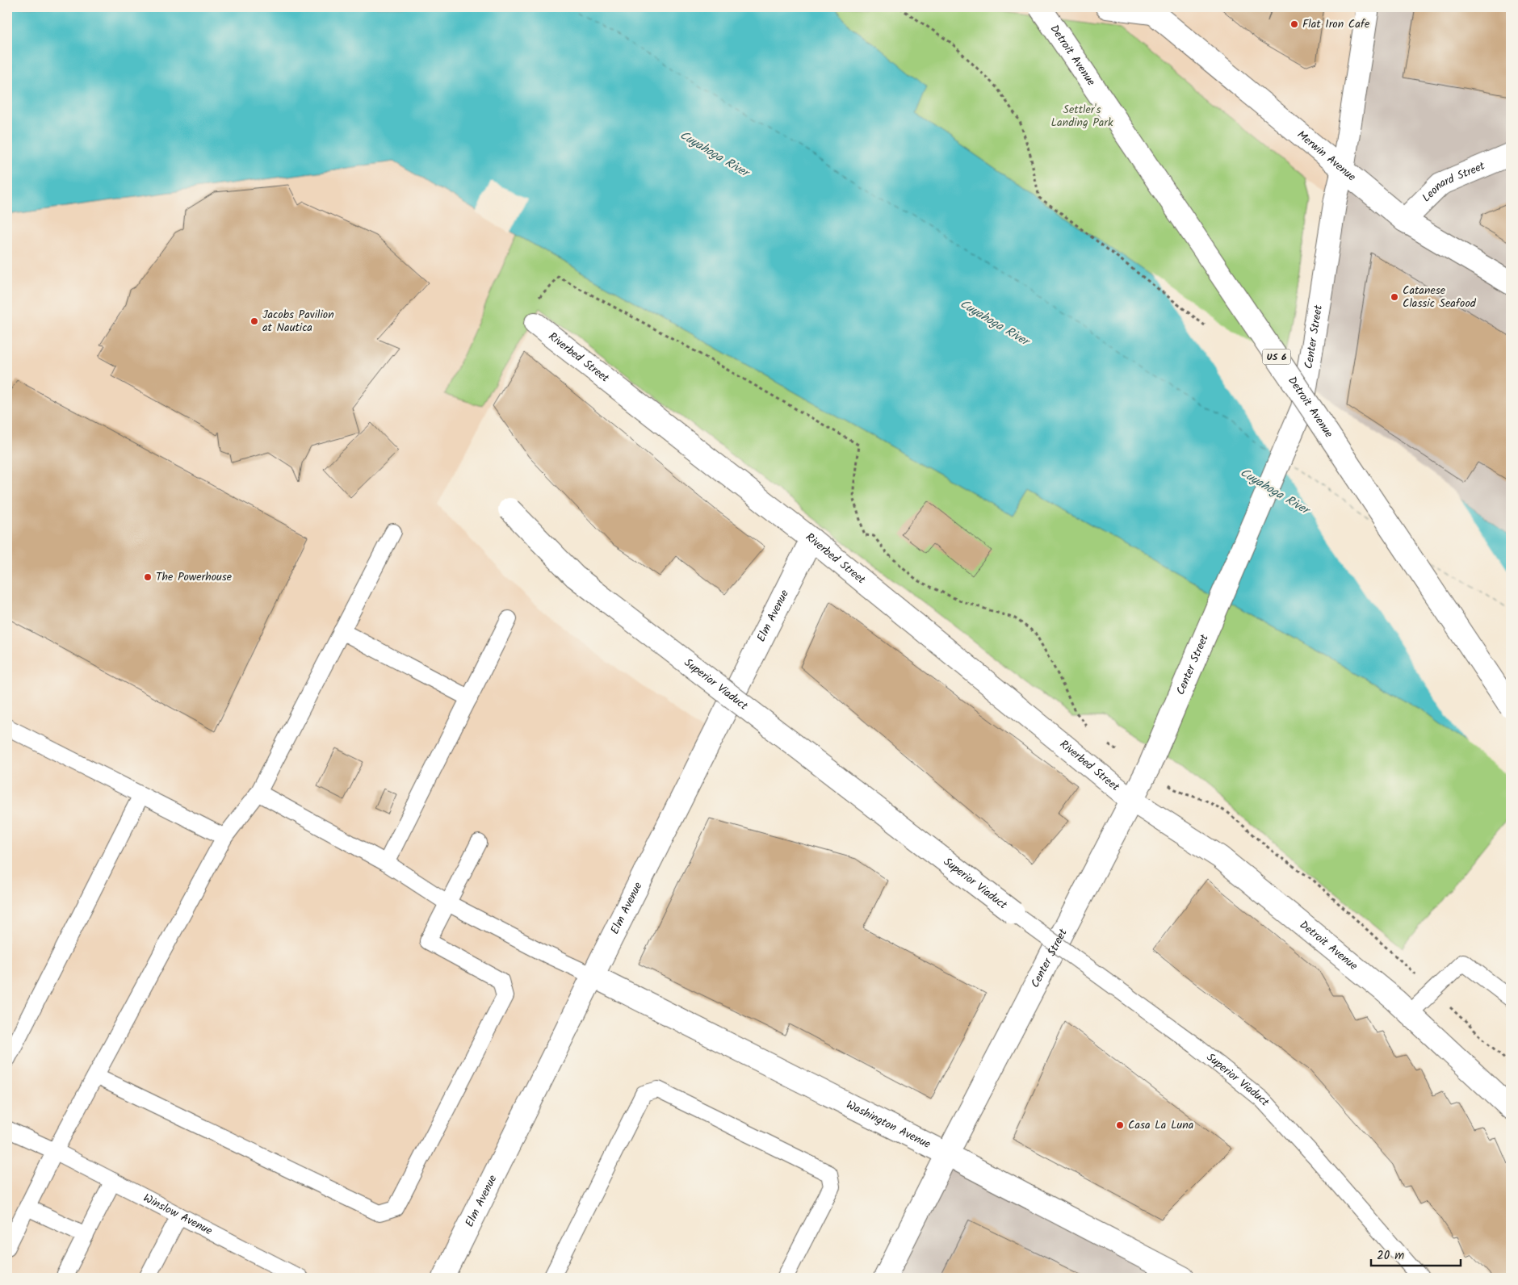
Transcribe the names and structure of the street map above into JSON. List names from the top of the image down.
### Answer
{
  "streets": {
    "street": [
      "Detroit Avenue",
      "Merwin Avenue",
      "Leonard Street",
      "Center Street",
      "Riverbed Street",
      "US 6",
      "Elm Avenue",
      "Superior Viaduct",
      "Washington Avenue"
    ],
    "lane": ["Winslow Avenue"]
  },
  "crossings": [
    ["Detroit Avenue", "Center Street"],
    ["Detroit Avenue", "Riverbed Street"],
    ["Merwin Avenue", "Leonard Street"],
    ["Merwin Avenue", "Center Street"],
    ["Center Street", "Riverbed Street"],
    ["Center Street", "Washington Avenue"],
    ["Riverbed Street", "Elm Avenue"],
    ["Elm Avenue", "Washington Avenue"]
  ],
  "water": ["Cuyahoga River"],
  "parks": ["Settler's Landing Park"],
  "places": [
    "Flat Iron Cafe",
    "Catanese Classic Seafood",
    "Jacobs Pavilion at Nautica",
    "The Powerhouse",
    "Casa La Luna"
  ],
  "scale_bar": "20 m"
}
